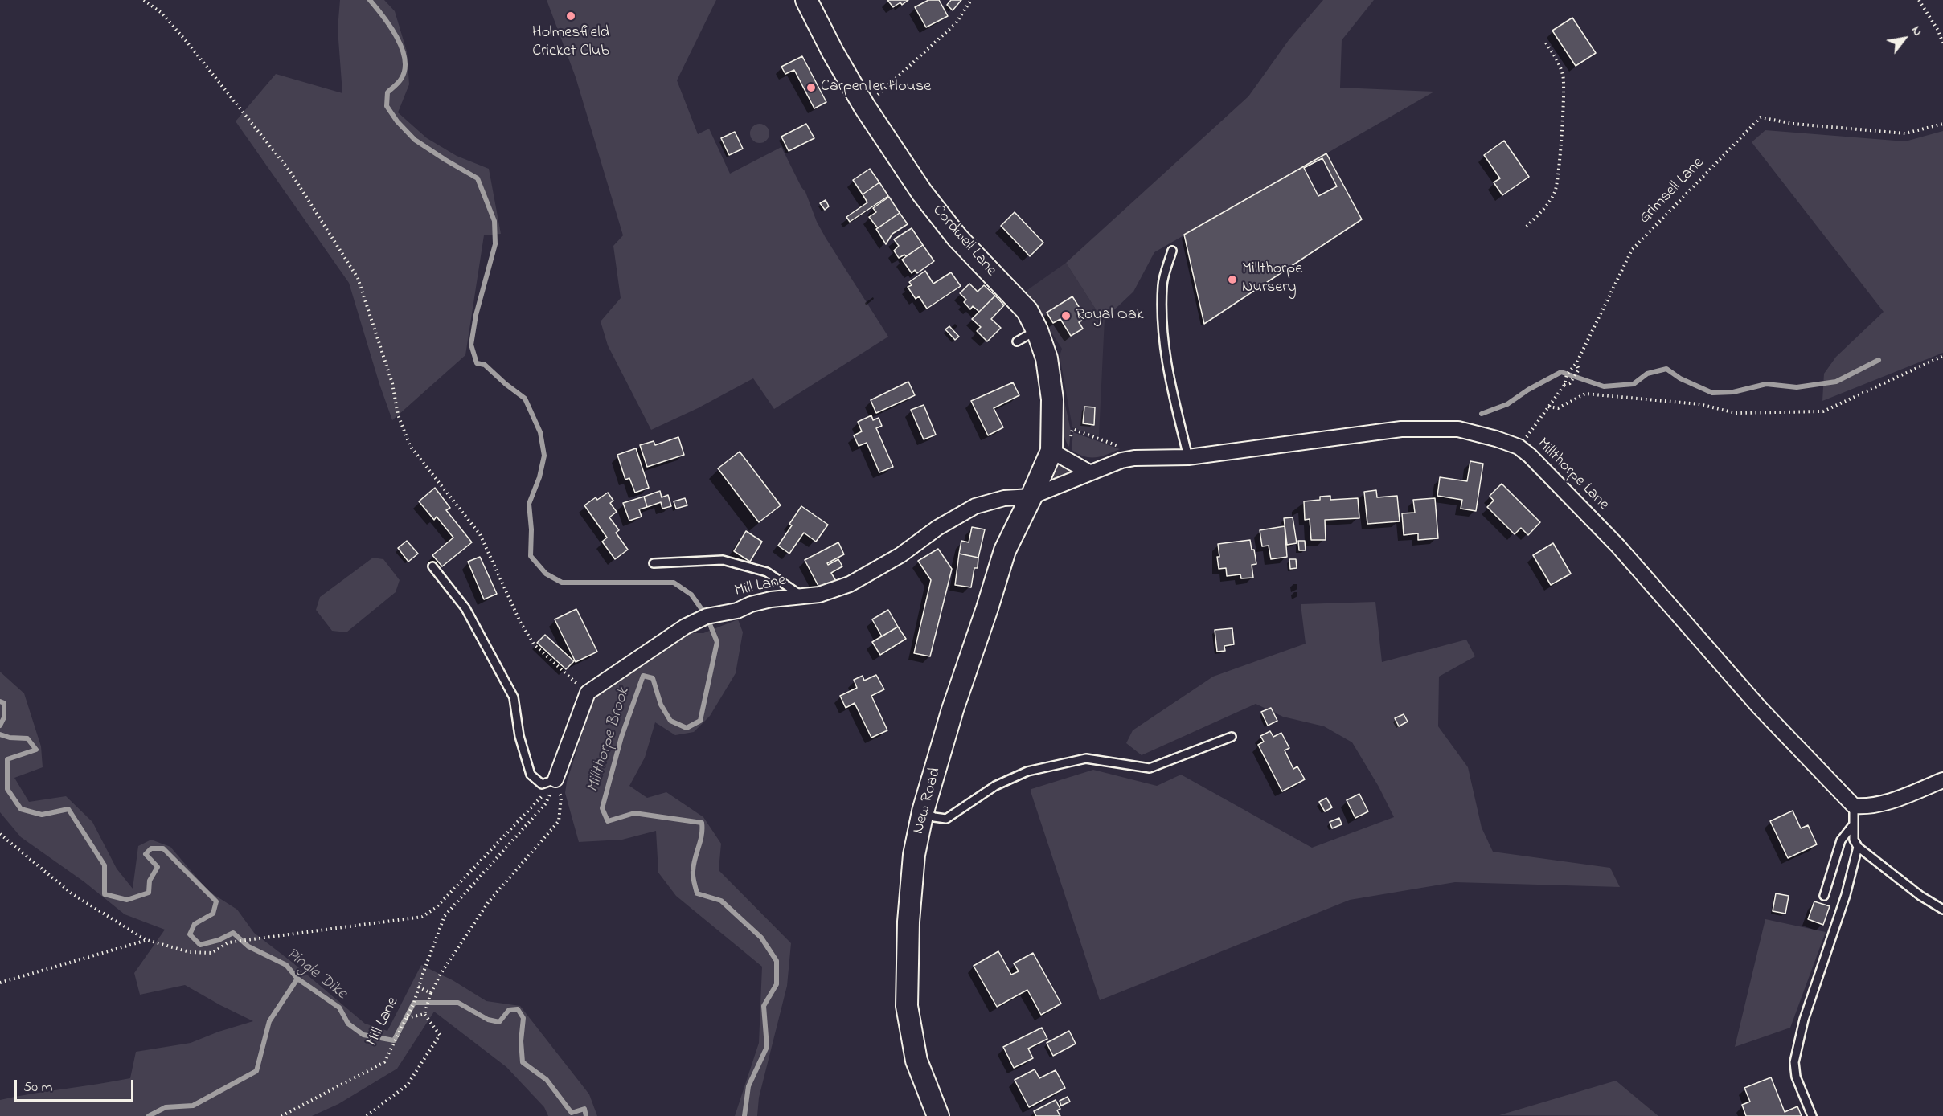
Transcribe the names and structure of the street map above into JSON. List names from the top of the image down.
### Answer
{
  "streets": {
    "main road": ["Cordwell Lane", "New Road"],
    "street": ["Millthorpe Lane", "Mill Lane"],
    "path": ["Grimsell Lane"]
  },
  "crossings": [
    ["Grimsell Lane", "Millthorpe Lane"],
    ["Cordwell Lane", "Millthorpe Lane"],
    ["Cordwell Lane", "Mill Lane"],
    ["Cordwell Lane", "New Road"],
    ["Millthorpe Lane", "Mill Lane"],
    ["Millthorpe Lane", "New Road"],
    ["Mill Lane", "New Road"]
  ],
  "water": ["Millthorpe Brook", "Pingle Dike"],
  "places": [
    "Holmesfield Cricket Club",
    "Carpenter House",
    "Millthorpe Nursery",
    "Royal Oak"
  ],
  "scale_bar": "50 m",
  "north": "top right"
}
